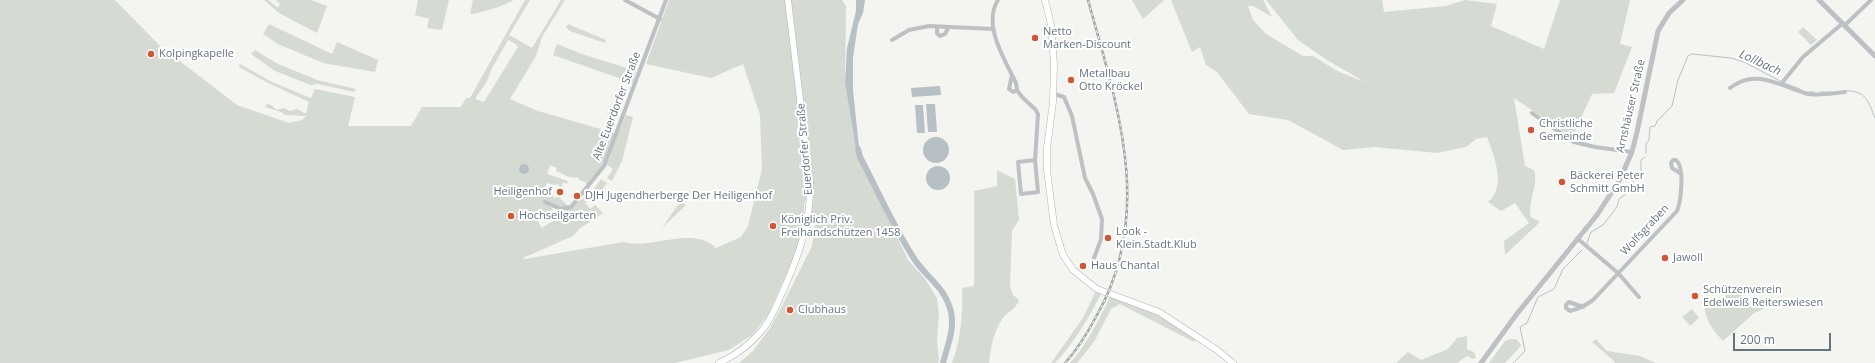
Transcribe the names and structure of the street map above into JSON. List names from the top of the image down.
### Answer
{
  "streets": {
    "main road": ["Euerdorfer Straße"],
    "street": ["Alte Euerdorfer Straße", "Arnshäuser Straße", "Wolfsgraben"]
  },
  "water": ["Lollbach"],
  "places": [
    "Netto Marken-Discount",
    "Kolpingkapelle",
    "Metallbau Otto Kröckel",
    "Christliche Gemeinde",
    "Bäckerei Peter Schmitt GmbH",
    "Heiligenhof",
    "DJH Jugendherberge Der Heiligenhof",
    "Hochseilgarten",
    "Königlich Priv. Freihandschützen 1458",
    "Look - Klein.Stadt.Klub",
    "Jawoll",
    "Haus Chantal",
    "Schützenverein Edelweiß Reiterswiesen",
    "Clubhaus"
  ],
  "scale_bar": "200 m"
}
